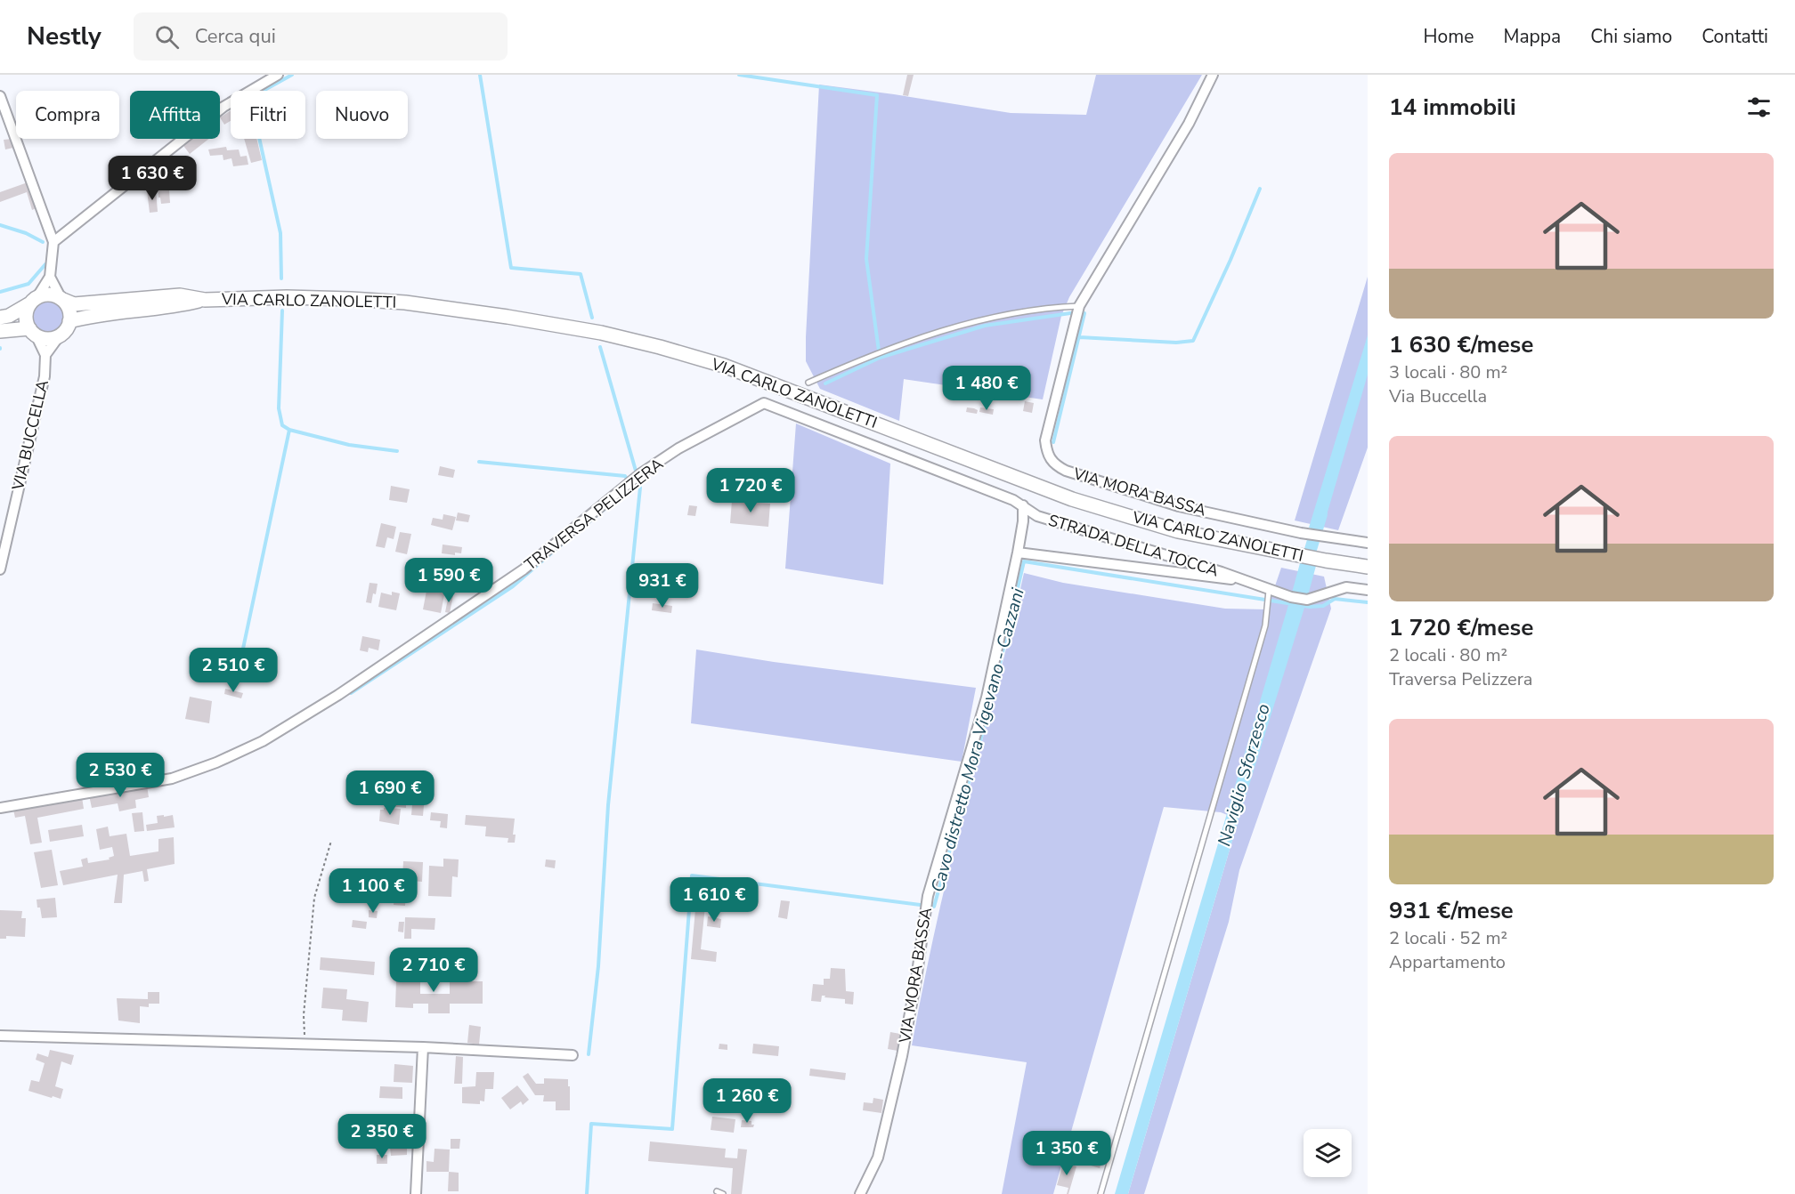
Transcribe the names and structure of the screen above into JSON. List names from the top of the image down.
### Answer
{
  "streets": {
    "main road": ["VIA CARLO ZANOLETTI"],
    "street": [
      "VIA BUCCELLA",
      "VIA MORA BASSA",
      "TRAVERSA PELIZZERA",
      "STRADA DELLA TOCCA"
    ]
  },
  "crossings": [
    ["VIA MORA BASSA", "TRAVERSA PELIZZERA"],
    ["VIA MORA BASSA", "STRADA DELLA TOCCA"],
    ["TRAVERSA PELIZZERA", "STRADA DELLA TOCCA"]
  ],
  "water": ["Cavo distretto Mora Vigevano - Cazzani", "Naviglio Sforzesco"],
  "page": {
    "header": "Nestly",
    "search": "Cerca qui",
    "nav": [
      "Home",
      "Mappa",
      "Chi siamo",
      "Contatti"
    ],
    "heading": "14 immobili",
    "chip": [
      "Compra",
      "Affitta",
      "Filtri",
      "Nuovo"
    ],
    "list": [
      {
        "name": "1 630 €/mese",
        "note": "3 locali · 80 m² · Via Buccella"
      },
      {
        "name": "1 720 €/mese",
        "note": "2 locali · 80 m² · Traversa Pelizzera"
      },
      {
        "name": "931 €/mese",
        "note": "2 locali · 52 m² · Appartamento"
      }
    ],
    "price": [
      "1 630 €",
      "1 480 €",
      "1 720 €",
      "1 590 €",
      "931 €",
      "2 510 €",
      "2 530 €",
      "1 690 €",
      "1 100 €",
      "1 610 €",
      "2 710 €",
      "1 260 €",
      "2 350 €",
      "1 350 €"
    ]
  }
}
